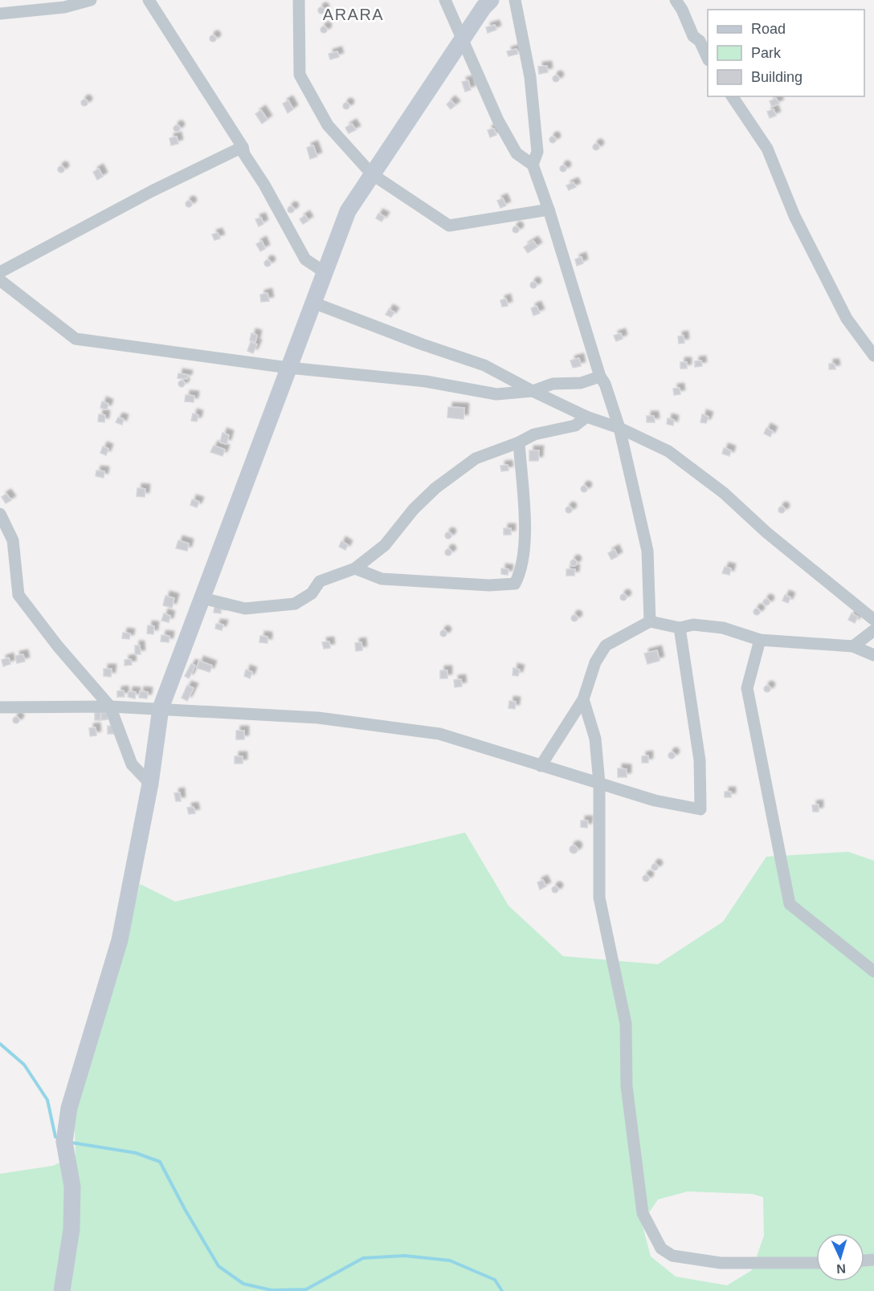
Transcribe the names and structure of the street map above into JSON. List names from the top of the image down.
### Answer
{
  "districts": ["ARARA"],
  "legend": ["Road", "Park", "Building"],
  "north": "bottom"
}
